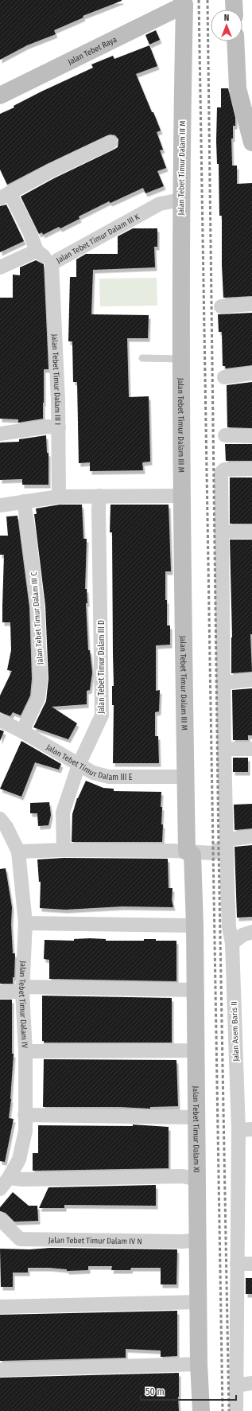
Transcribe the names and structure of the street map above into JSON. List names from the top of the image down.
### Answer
{
  "streets": {
    "street": [
      "Jalan Tebet Raya",
      "Jalan Tebet Timur Dalam III M",
      "Jalan Tebet Timur Dalam III K",
      "Jalan Tebet Timur Dalam III I",
      "Jalan Tebet Timur Dalam III C",
      "Jalan Tebet Timur Dalam III D",
      "Jalan Tebet Timur Dalam III E",
      "Jalan Tebet Timur Dalam IV",
      "Jalan Asem Baris II",
      "Jalan Tebet Timur Dalam XI",
      "Jalan Tebet Timur Dalam IV N"
    ]
  },
  "crossings": [
    ["Jalan Tebet Raya", "Jalan Tebet Timur Dalam III M"],
    ["Jalan Tebet Timur Dalam III M", "Jalan Tebet Timur Dalam III K"],
    ["Jalan Tebet Timur Dalam III M", "Jalan Tebet Timur Dalam III E"],
    ["Jalan Tebet Timur Dalam III M", "Jalan Tebet Timur Dalam XI"],
    ["Jalan Tebet Timur Dalam III K", "Jalan Tebet Timur Dalam III I"],
    ["Jalan Tebet Timur Dalam III C", "Jalan Tebet Timur Dalam III E"],
    ["Jalan Tebet Timur Dalam III D", "Jalan Tebet Timur Dalam III E"],
    ["Jalan Tebet Timur Dalam XI", "Jalan Tebet Timur Dalam IV N"]
  ],
  "scale_bar": "50 m",
  "north": "top"
}
